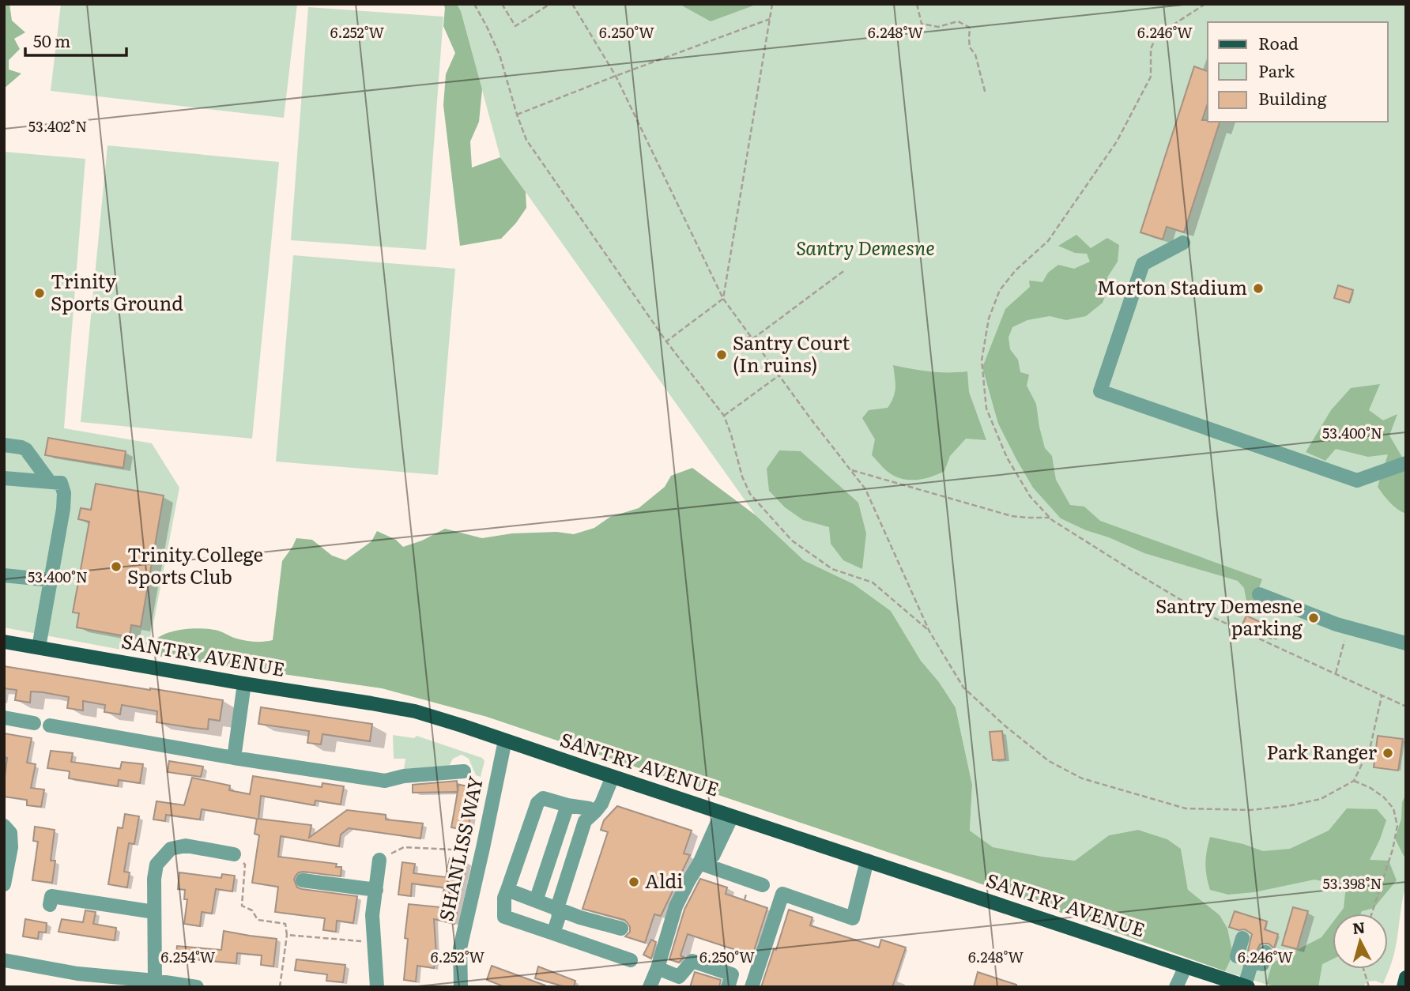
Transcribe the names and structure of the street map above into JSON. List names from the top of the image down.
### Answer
{
  "streets": {
    "main road": ["SANTRY AVENUE"],
    "street": ["SHANLISS WAY"]
  },
  "crossings": [
    ["SANTRY AVENUE", "SHANLISS WAY"]
  ],
  "parks": ["Santry Demesne"],
  "places": [
    "Morton Stadium",
    "Trinity Sports Ground",
    "Santry Court (In ruins)",
    "Trinity College Sports Club",
    "Santry Demesne parking",
    "Park Ranger",
    "Aldi"
  ],
  "legend": ["Road", "Park", "Building"],
  "scale_bar": "50 m",
  "north": "top",
  "coordinates": [
    "6.252°W",
    "6.250°W",
    "6.248°W",
    "6.246°W",
    "53.402°N",
    "53.400°N",
    "53.398°N",
    "6.254°W"
  ]
}
